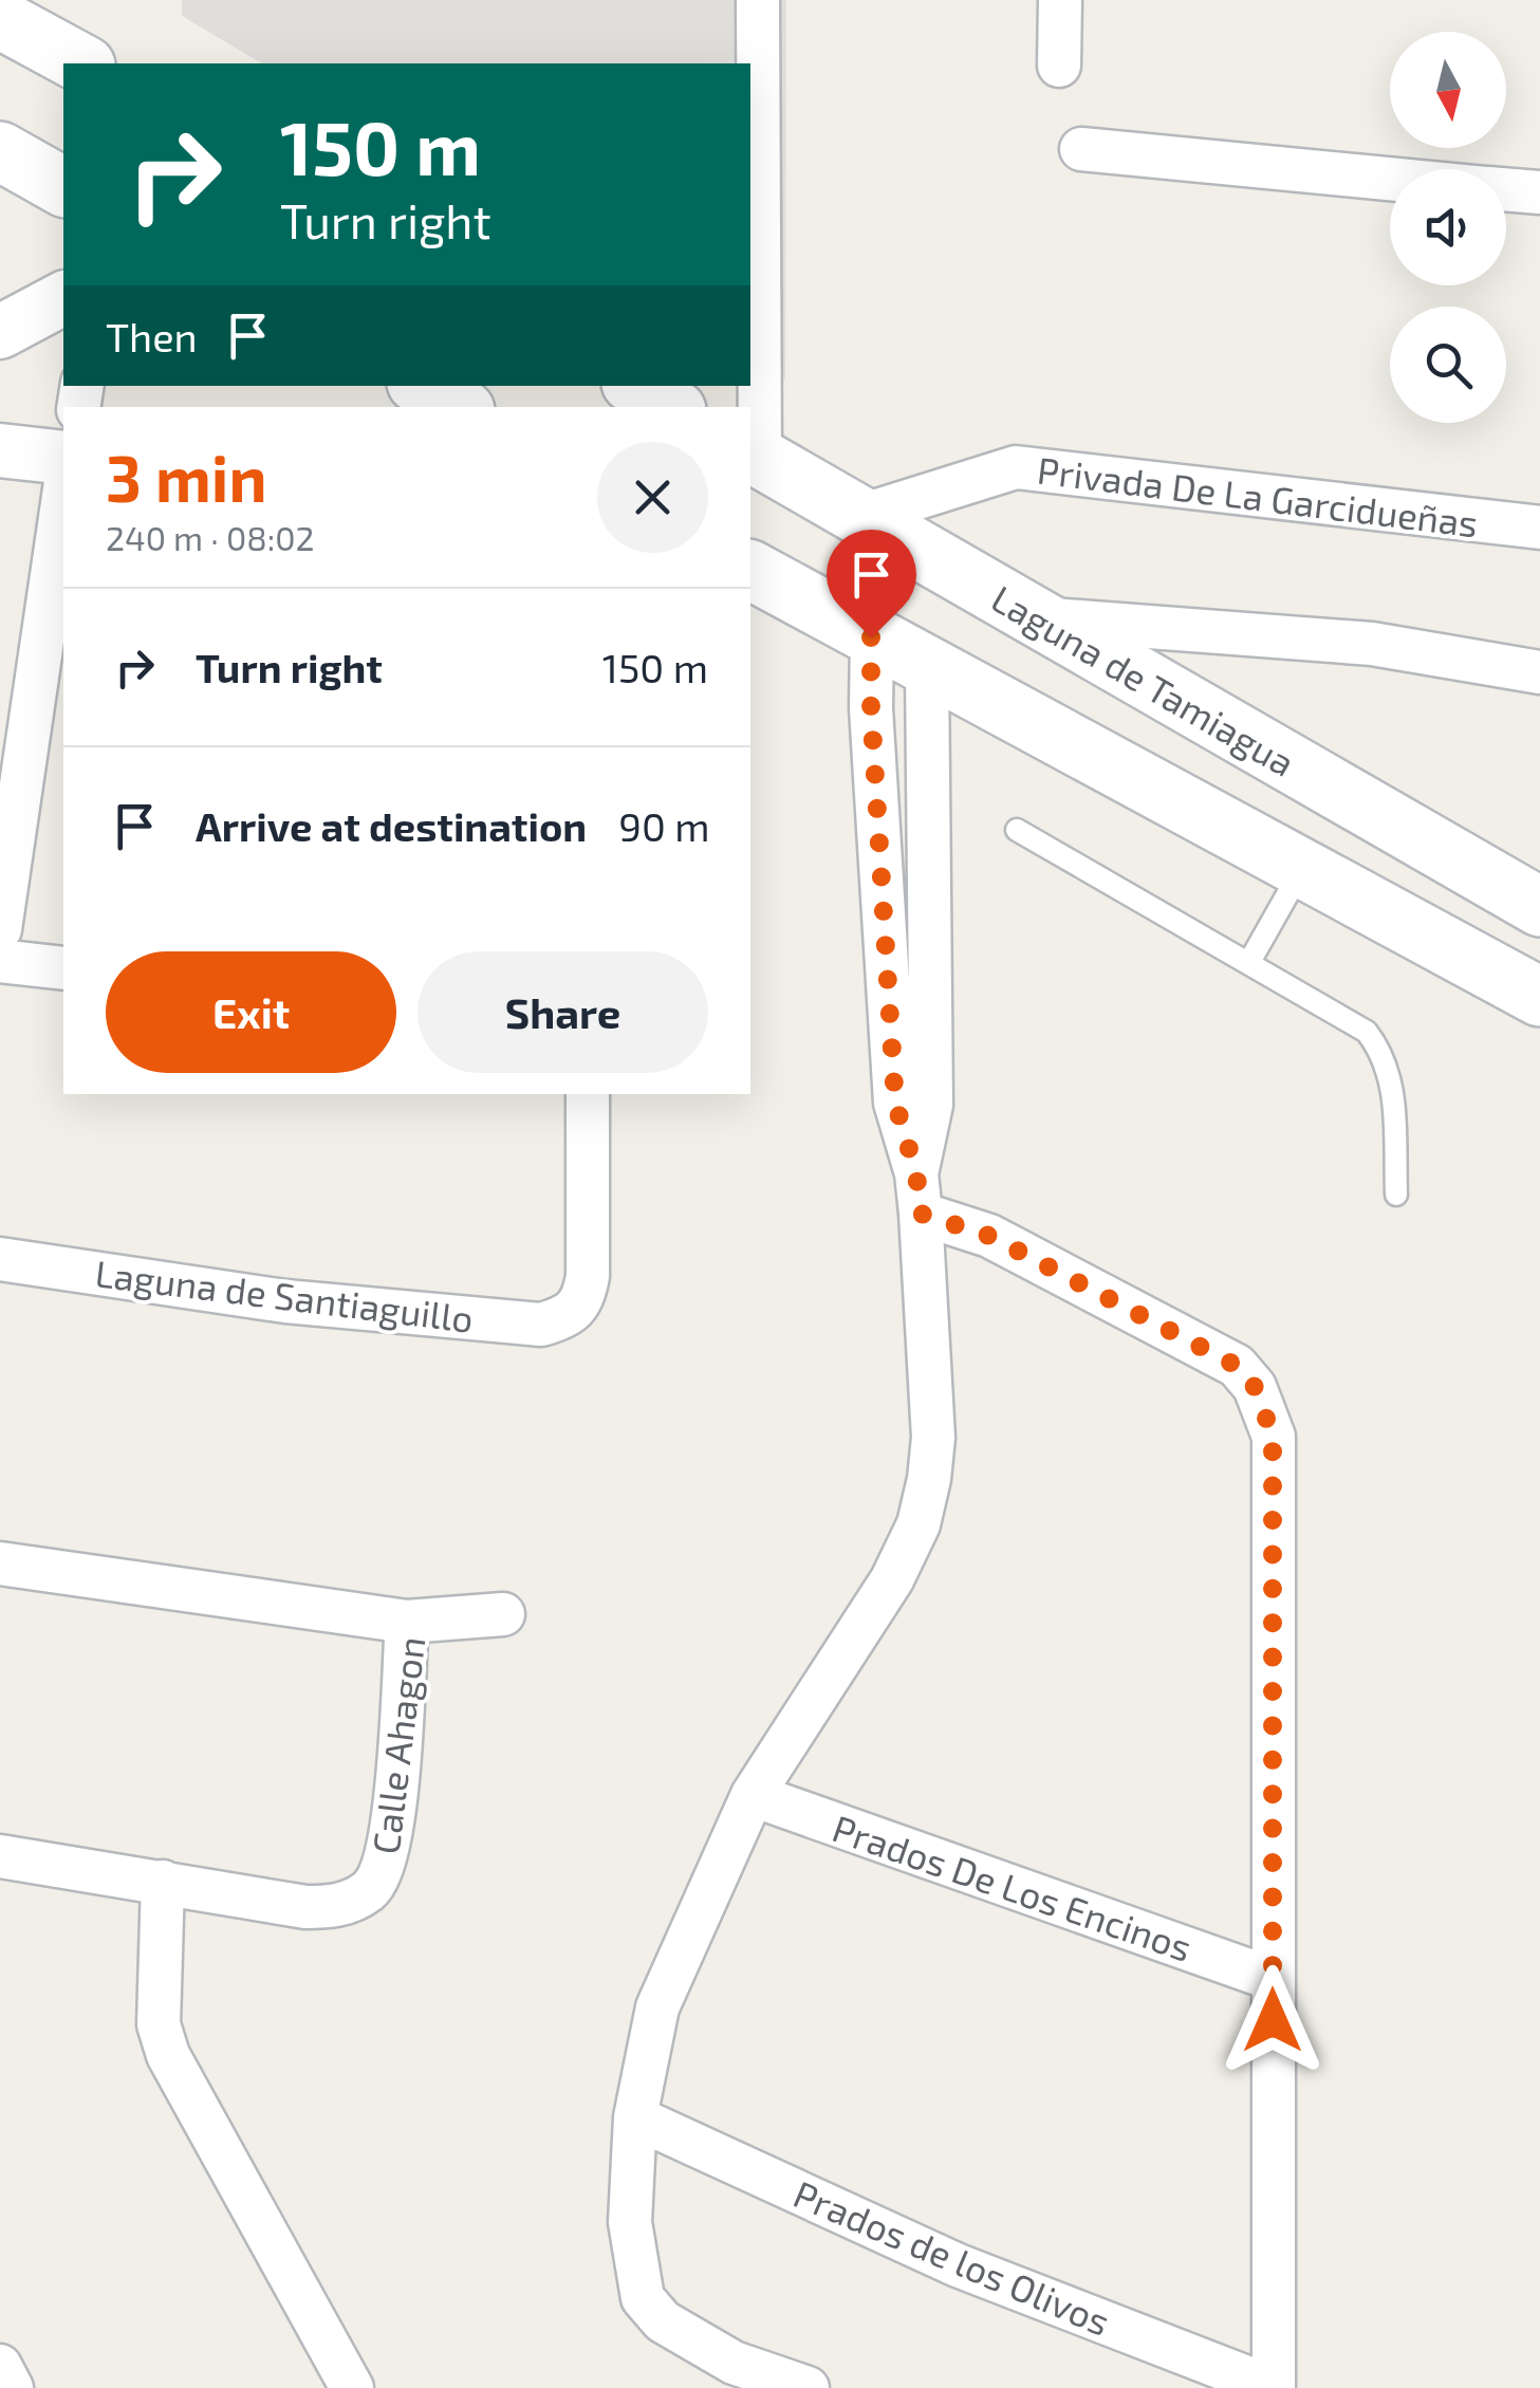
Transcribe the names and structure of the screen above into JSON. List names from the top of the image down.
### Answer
{
  "streets": {
    "main road": ["Laguna de Tamiagua"],
    "street": [
      "Privada De La Garcidueñas",
      "Laguna de Santiaguillo",
      "Calle Ahagon",
      "Prados De Los Encinos",
      "Prados de los Olivos"
    ]
  },
  "crossings": [
    ["Privada De La Garcidueñas", "Laguna de Tamiagua"]
  ],
  "north": "bottom",
  "page": {
    "turn": ["150 m", "Turn right"],
    "then": "Then",
    "heading": ["3 min", "240 m · 08:02"],
    "list": [
      {
        "name": "Turn right",
        "value": "150 m"
      },
      {
        "name": "Arrive at destination",
        "value": "90 m"
      }
    ],
    "buttons": ["Exit", "Share"]
  }
}
